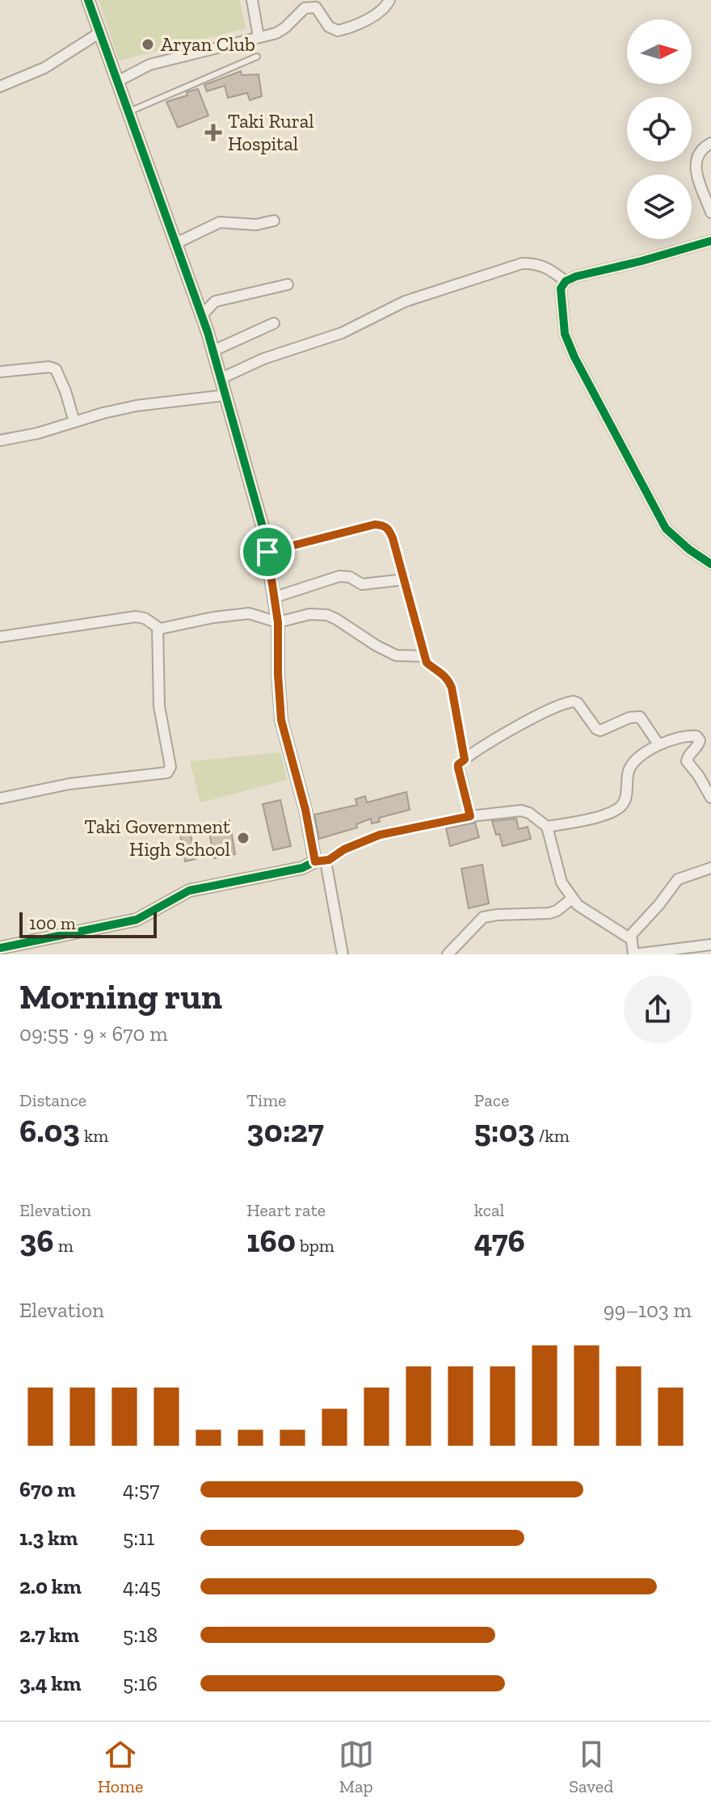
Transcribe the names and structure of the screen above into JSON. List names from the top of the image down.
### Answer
{
  "places": {
    "other": ["Aryan Club", "Taki Government High School"],
    "health": ["Taki Rural Hospital"]
  },
  "scale_bar": "100 m",
  "north": "right",
  "page": {
    "scale": "100 m",
    "heading": ["Morning run", "09:55 · 9 × 670 m"],
    "stats": [
      ["Distance", "6.03 km"],
      ["Time", "30:27"],
      ["Pace", "5:03 /km"],
      ["Elevation", "36 m"],
      ["Heart rate", "160 bpm"],
      ["kcal", "476"]
    ],
    "chart": ["Elevation", "99–103 m"],
    "list": [
      {
        "name": "670 m",
        "note": "4:57"
      },
      {
        "name": "1.3 km",
        "note": "5:11"
      },
      {
        "name": "2.0 km",
        "note": "4:45"
      },
      {
        "name": "2.7 km",
        "note": "5:18"
      },
      {
        "name": "3.4 km",
        "note": "5:16"
      }
    ],
    "tabs": ["Home", "Map", "Saved"]
  }
}
